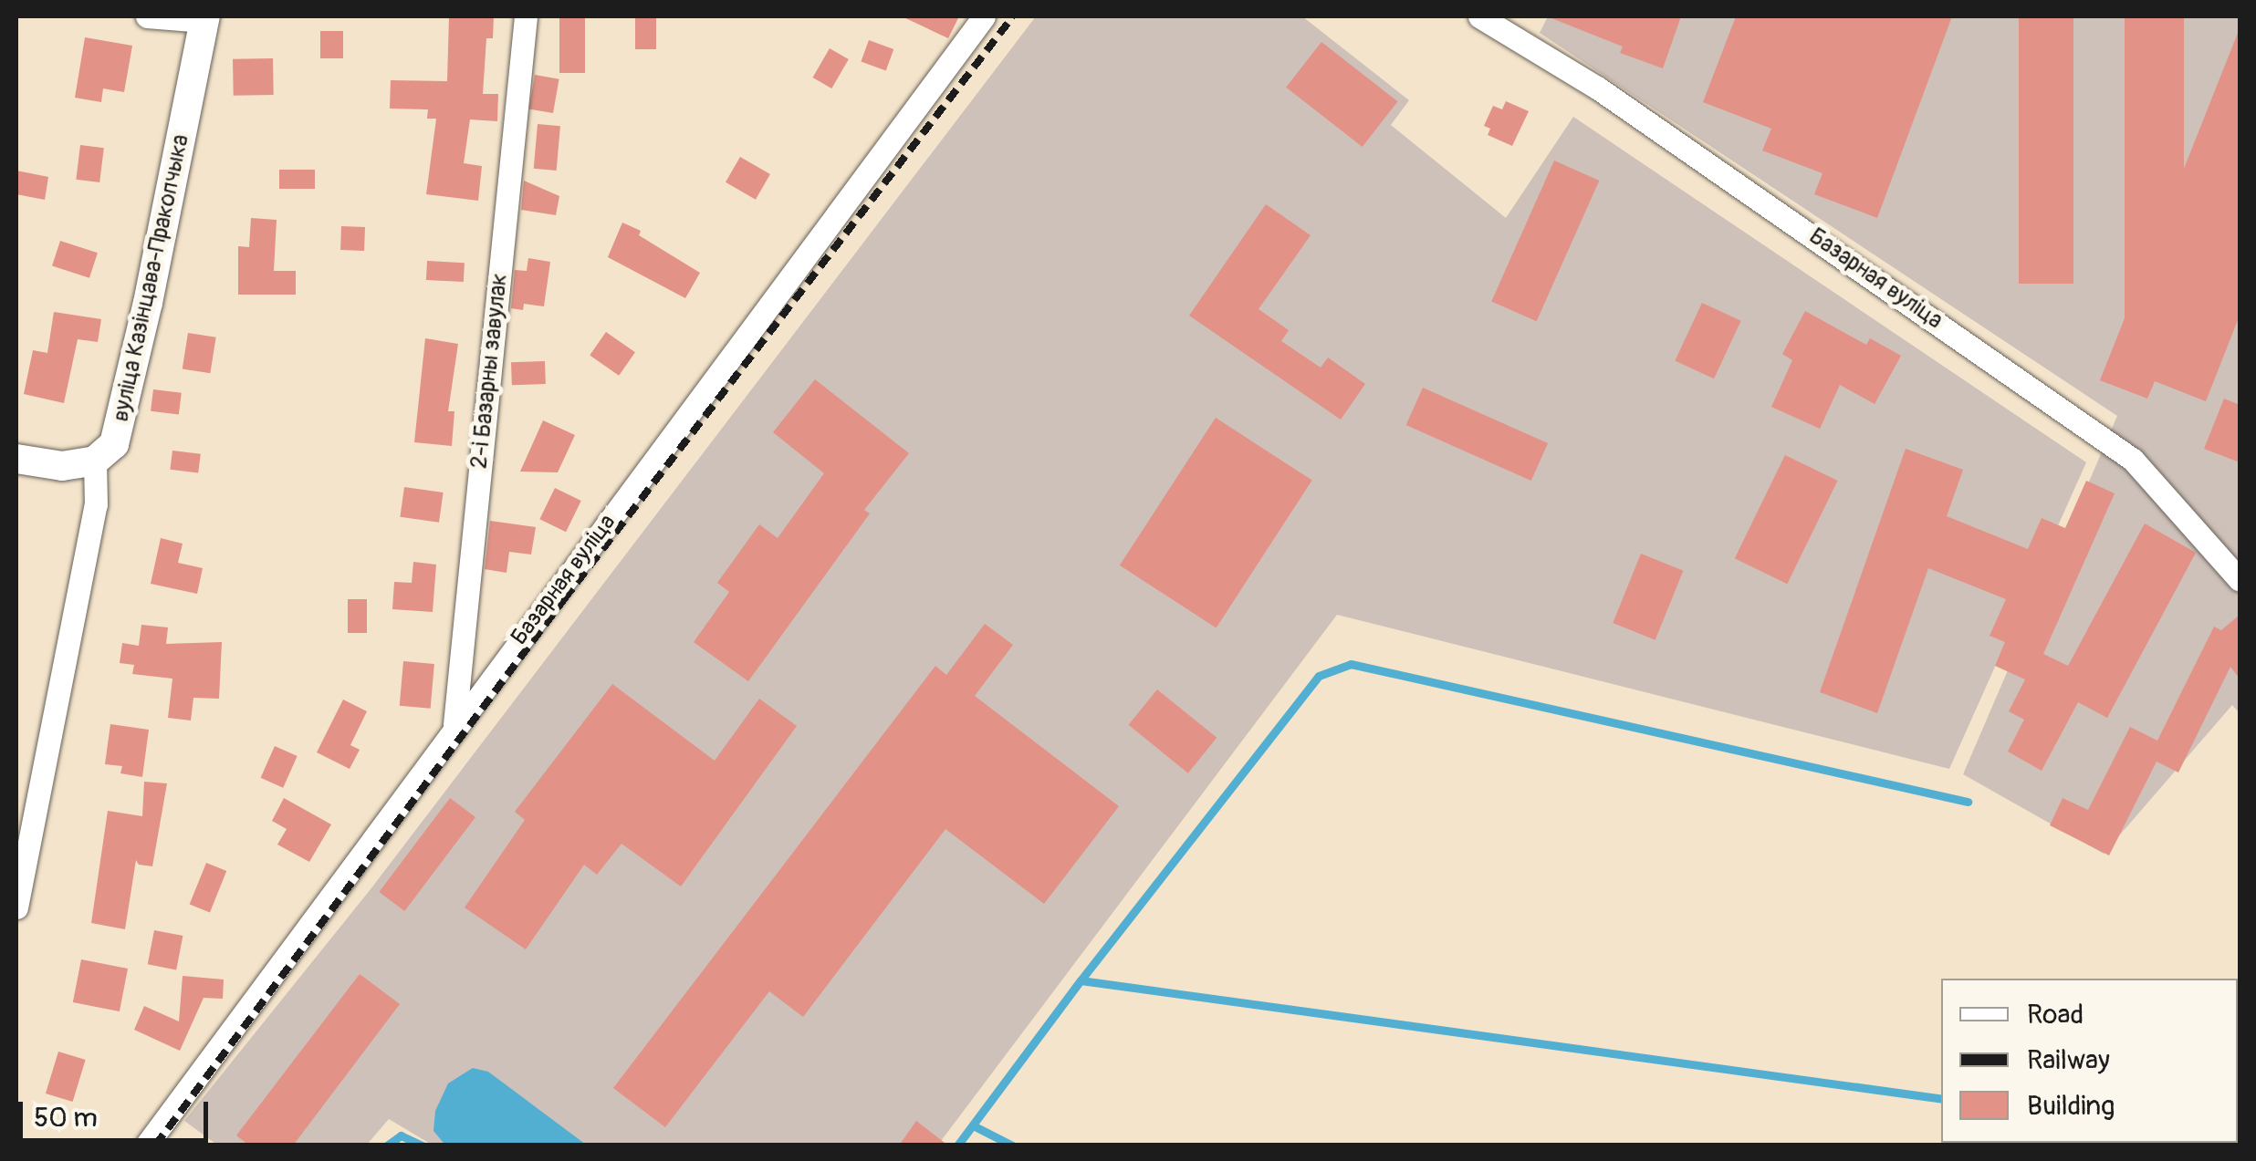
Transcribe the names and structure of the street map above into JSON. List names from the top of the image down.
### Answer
{
  "streets": {
    "street": ["вуліца Казінцава-Пракопчыка", "Базарная вуліца", "2-і Базарны завулак"]
  },
  "crossings": [
    ["Базарная вуліца", "2-і Базарны завулак"]
  ],
  "legend": ["Road", "Railway", "Building"],
  "scale_bar": "50 m"
}
